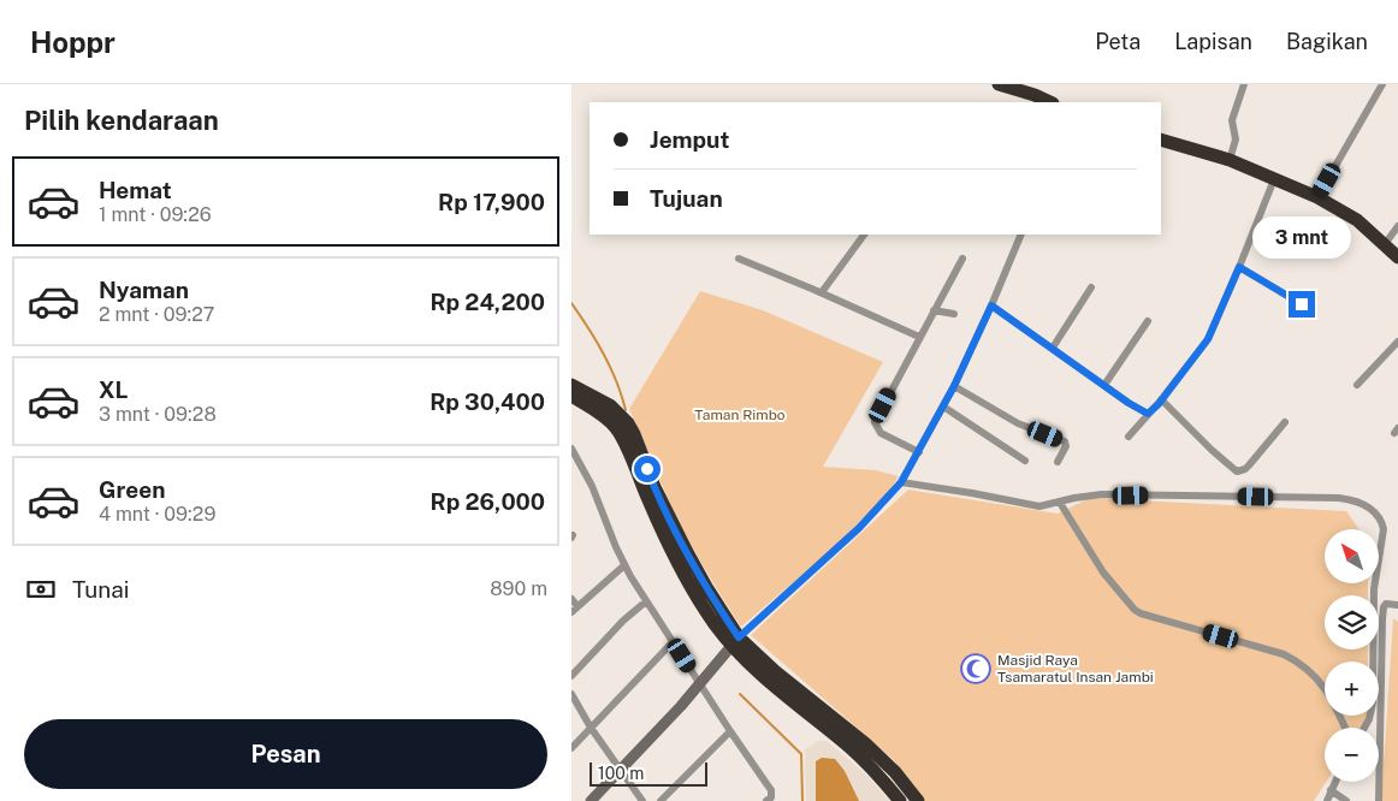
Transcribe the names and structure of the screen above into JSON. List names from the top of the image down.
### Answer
{
  "parks": ["Taman Rimbo"],
  "places": {
    "mosque": ["Masjid Raya Tsamaratul Insan Jambi"]
  },
  "scale_bar": "100 m",
  "north": "top left",
  "page": {
    "header": "Hoppr",
    "nav": ["Peta", "Lapisan", "Bagikan"],
    "heading": "Pilih kendaraan",
    "banner": ["Jemput", "Tujuan"],
    "list": [
      {
        "name": "Hemat",
        "note": "1 mnt · 09:26",
        "value": "Rp 17,900"
      },
      {
        "name": "Nyaman",
        "note": "2 mnt · 09:27",
        "value": "Rp 24,200"
      },
      {
        "name": "XL",
        "note": "3 mnt · 09:28",
        "value": "Rp 30,400"
      },
      {
        "name": "Green",
        "note": "4 mnt · 09:29",
        "value": "Rp 26,000"
      }
    ],
    "bubble": "3 mnt",
    "map_buttons": ["+", "−"],
    "pay": ["Tunai", "890 m"],
    "buttons": "Pesan",
    "scale": "100 m"
  }
}
